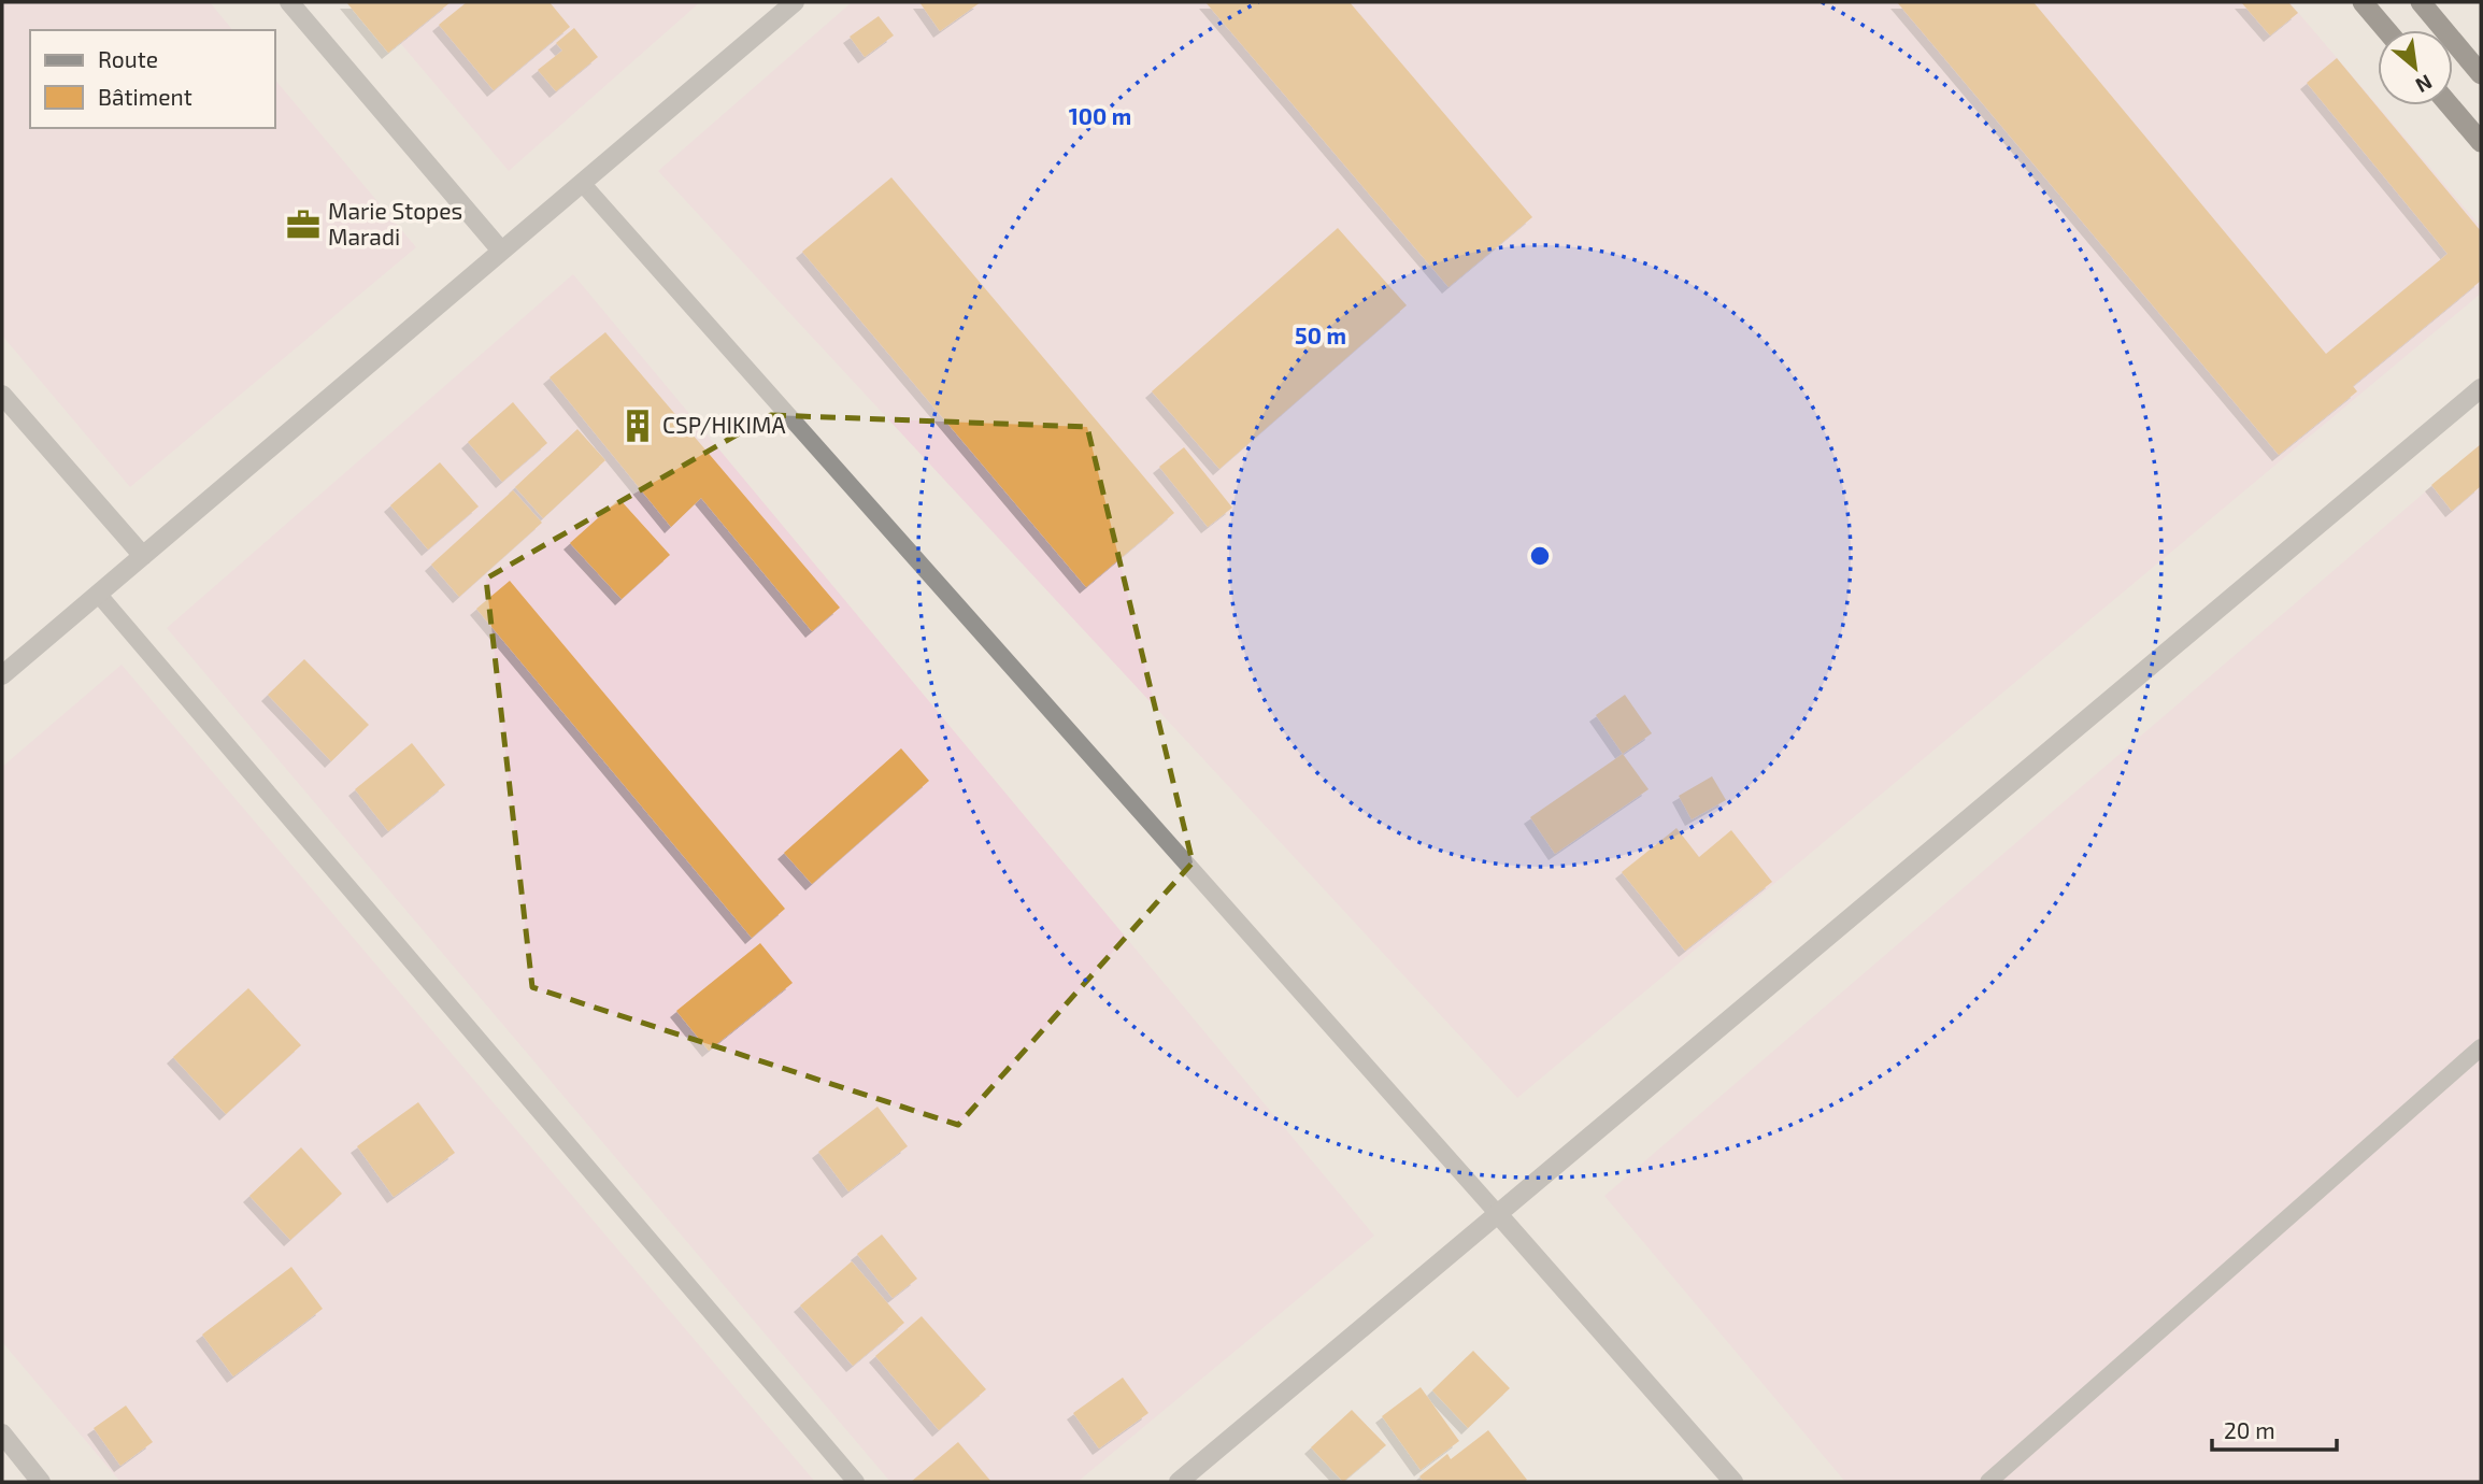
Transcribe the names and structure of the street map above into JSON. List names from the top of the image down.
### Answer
{
  "places": {
    "office": ["Marie Stopes Maradi"],
    "building": ["CSP/HIKIMA"]
  },
  "legend": ["Route", "Bâtiment"],
  "scale_bar": "20 m",
  "north": "bottom right",
  "rings": ["100 m", "50 m"]
}
